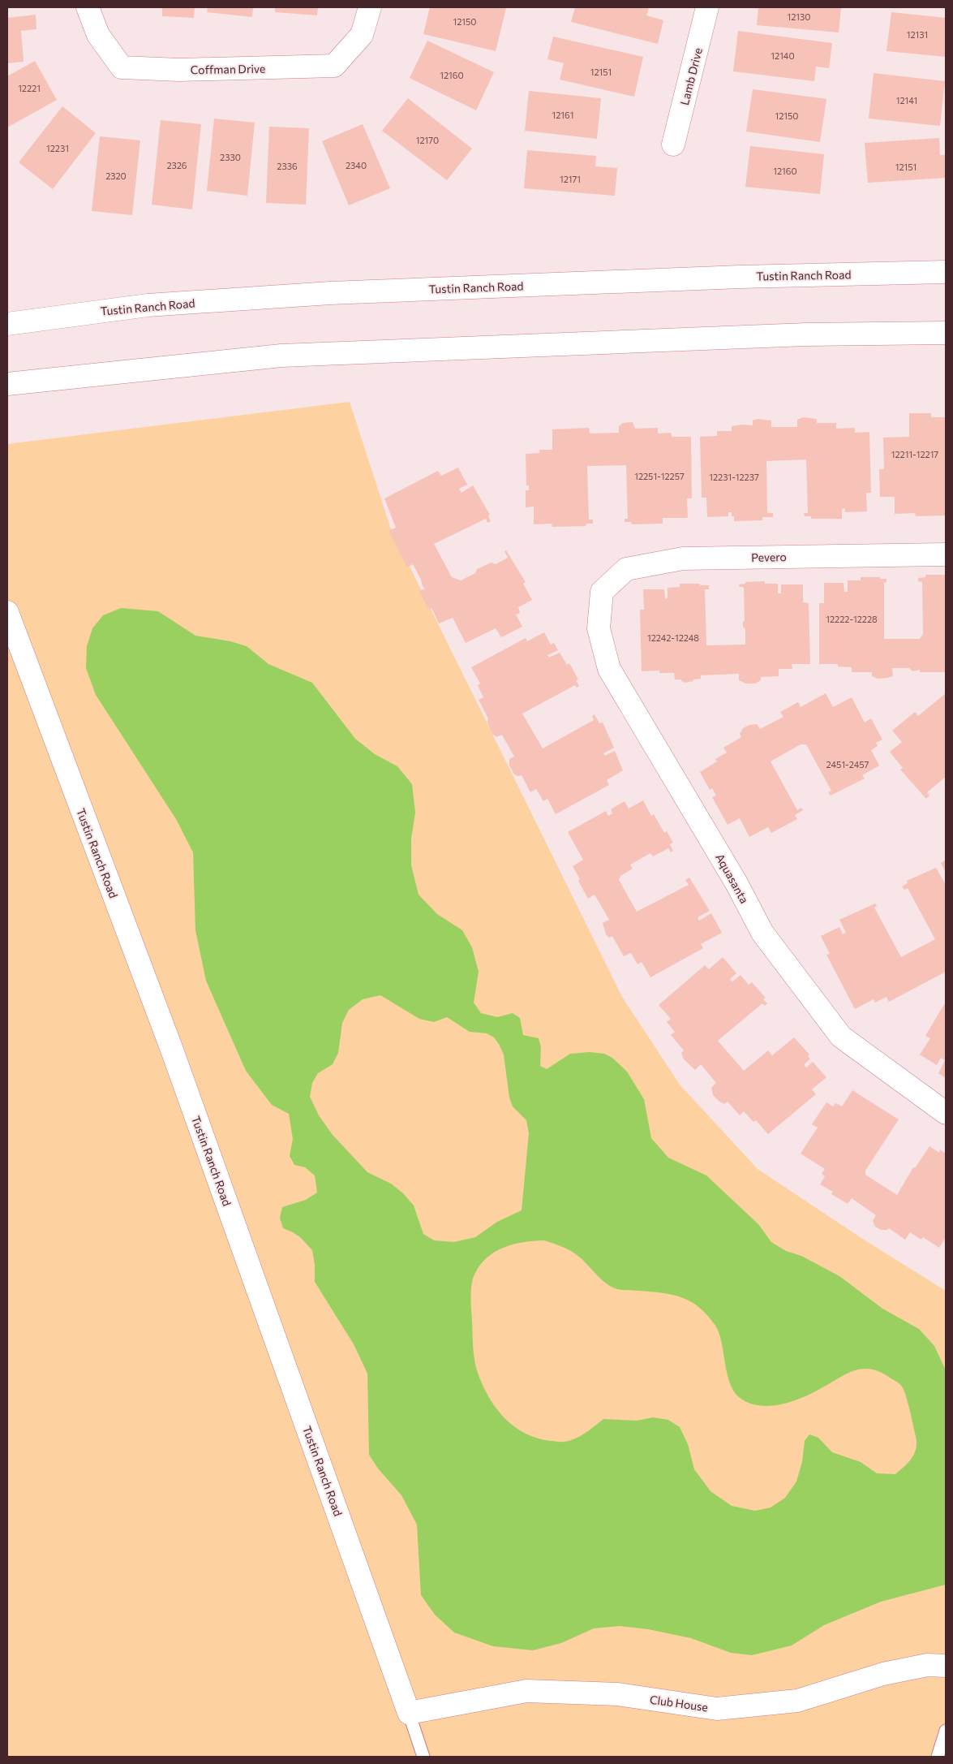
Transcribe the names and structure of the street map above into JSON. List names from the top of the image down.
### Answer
{
  "streets": {
    "street": [
      "Coffman Drive",
      "Lamb Drive",
      "Tustin Ranch Road",
      "Pevero",
      "Aquasanta",
      "Club House"
    ]
  },
  "crossings": [
    ["Tustin Ranch Road", "Club House"],
    ["Pevero", "Aquasanta"]
  ],
  "house_numbers": [
    "12130",
    "12150",
    "12131",
    "12140",
    "12151",
    "12160",
    "12221",
    "12141",
    "12161",
    "12150",
    "12170",
    "12231",
    "2330",
    "2326",
    "2340",
    "2336",
    "12151",
    "12160",
    "2320",
    "12171",
    "12211-12217",
    "12251-12257",
    "12231-12237",
    "12222-12228",
    "12242-12248",
    "2451-2457"
  ]
}
